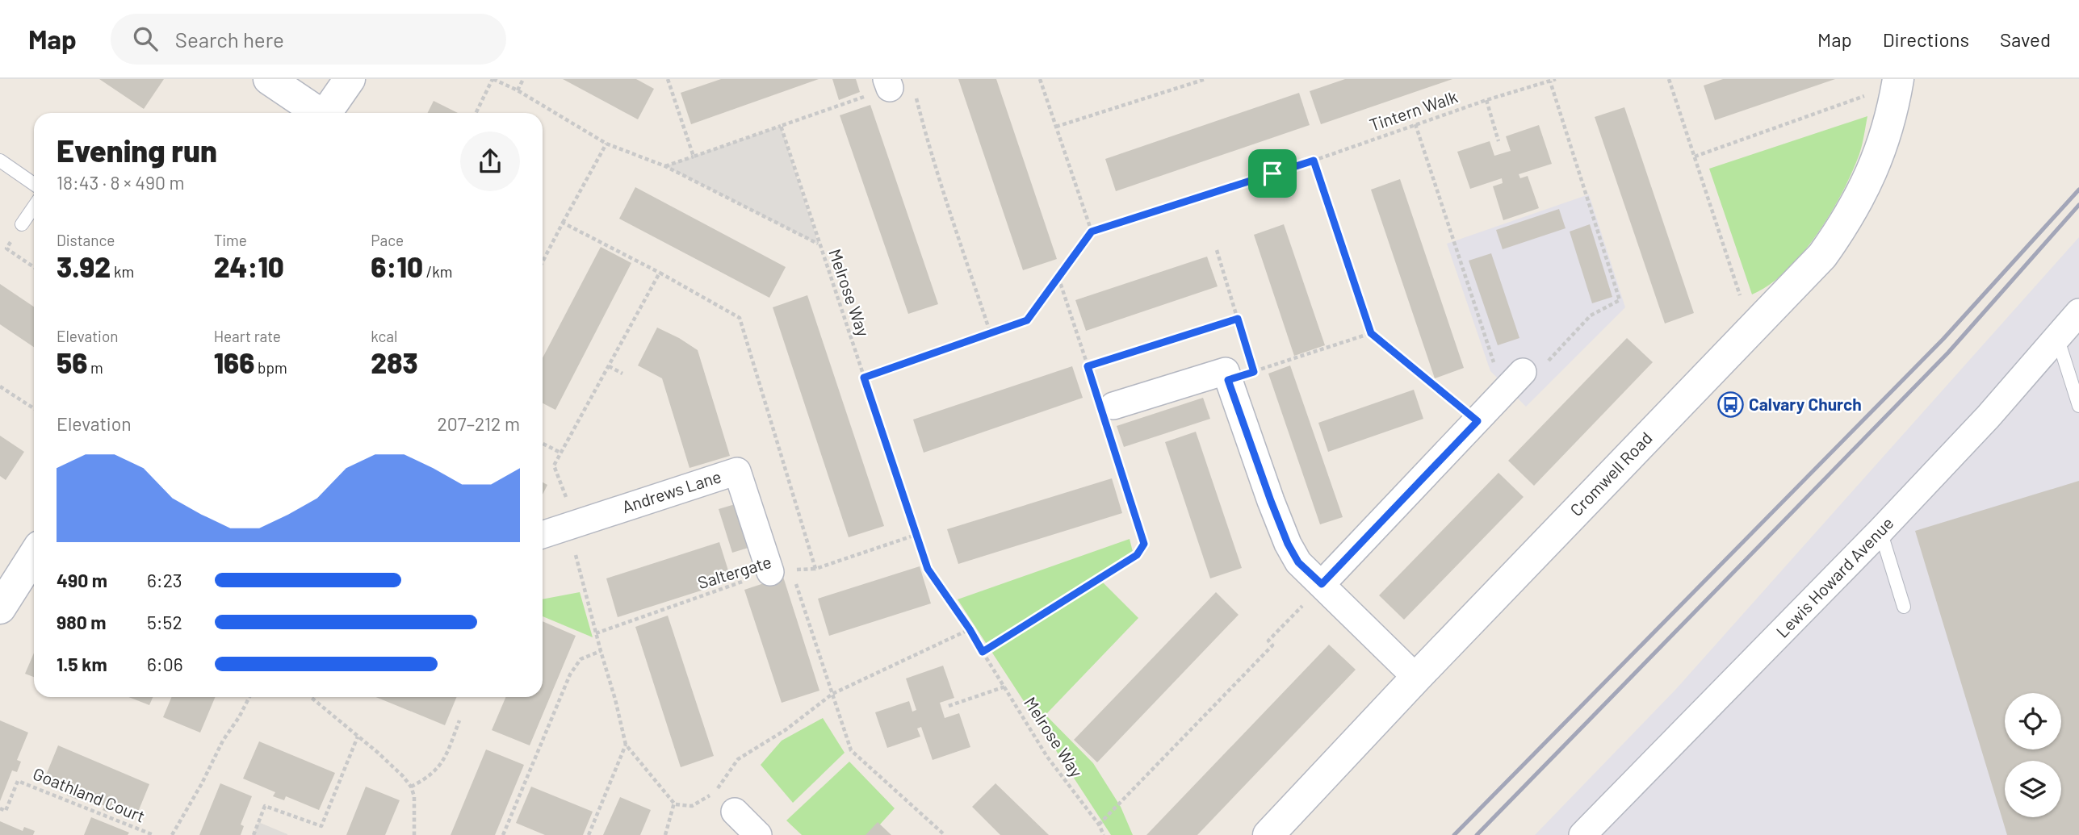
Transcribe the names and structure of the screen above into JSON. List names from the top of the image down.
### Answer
{
  "streets": {
    "street": ["Cromwell Road", "Andrews Lane", "Lewis Howard Avenue"],
    "path": [
      "Tintern Walk",
      "Melrose Way",
      "Saltergate",
      "Goathland Court"
    ]
  },
  "crossings": [
    ["Andrews Lane", "Saltergate"]
  ],
  "places": {
    "bus stop": ["Calvary Church"]
  },
  "page": {
    "header": "Map",
    "search": "Search here",
    "nav": ["Map", "Directions", "Saved"],
    "heading": ["Evening run", "18:43 · 8 × 490 m"],
    "stats": [
      ["Distance", "3.92 km"],
      ["Time", "24:10"],
      ["Pace", "6:10 /km"],
      ["Elevation", "56 m"],
      ["Heart rate", "166 bpm"],
      ["kcal", "283"]
    ],
    "chart": ["Elevation", "207–212 m"],
    "list": [
      {
        "name": "490 m",
        "note": "6:23"
      },
      {
        "name": "980 m",
        "note": "5:52"
      },
      {
        "name": "1.5 km",
        "note": "6:06"
      }
    ]
  }
}
